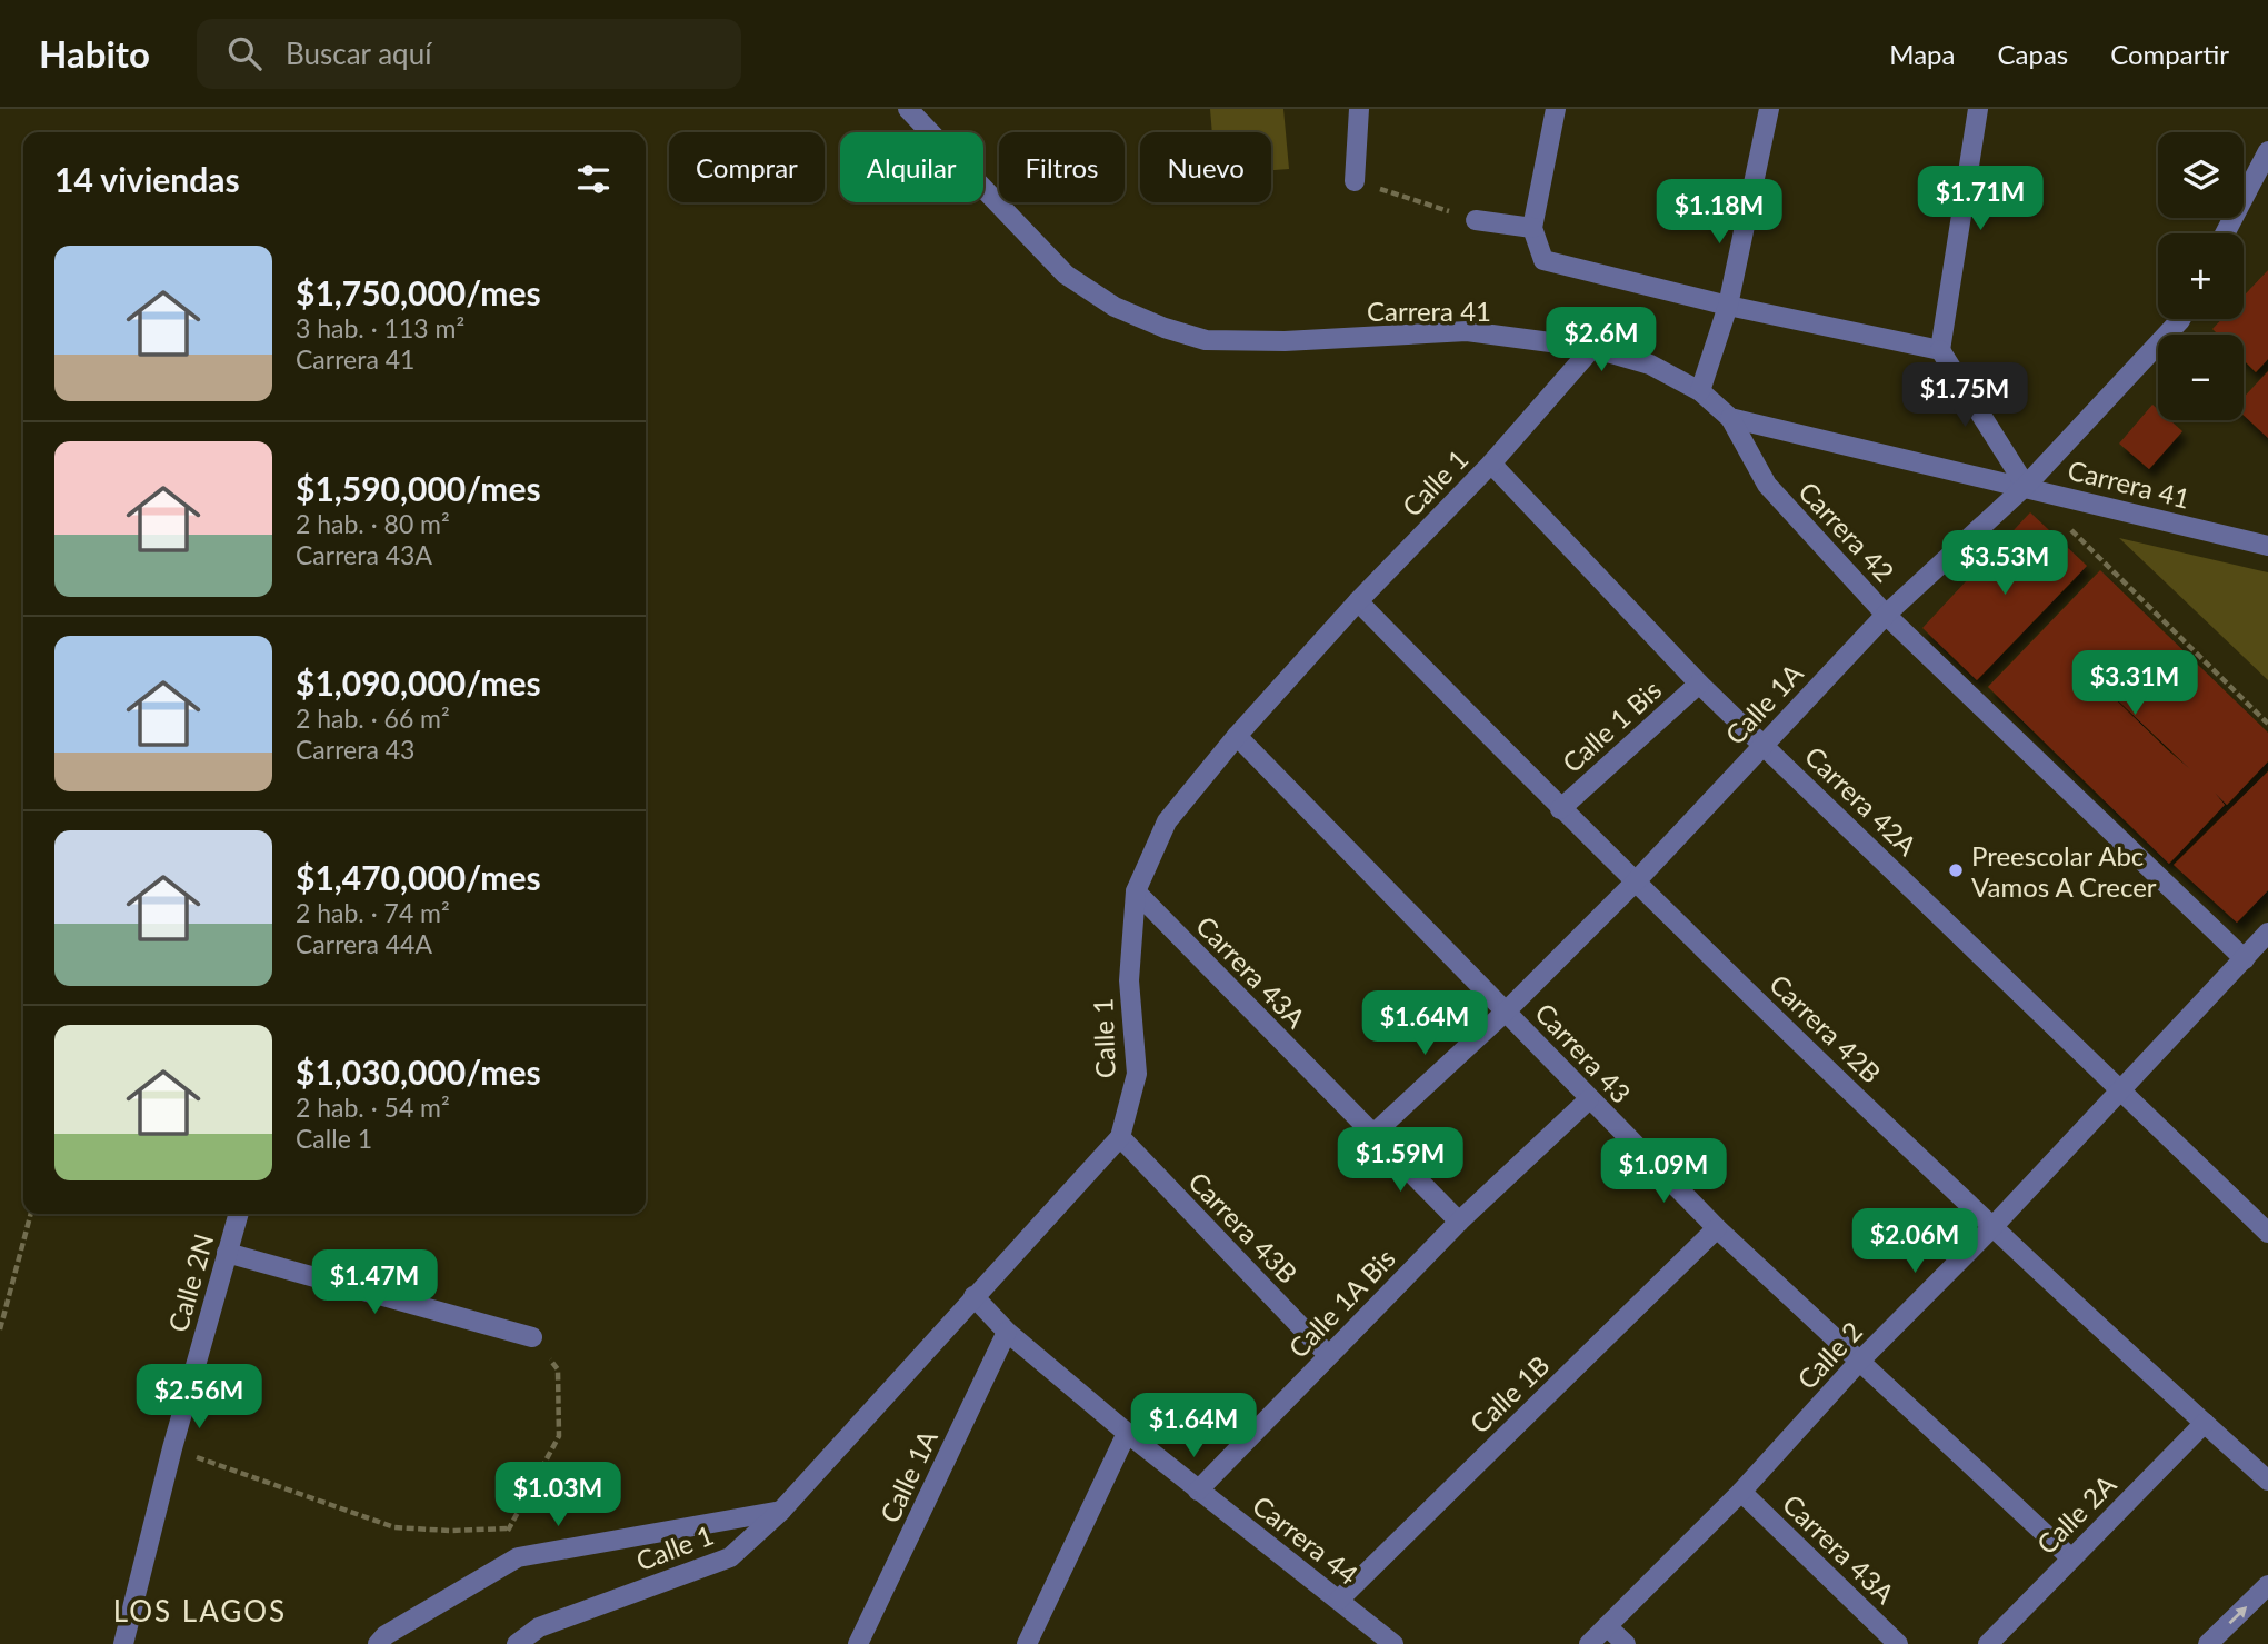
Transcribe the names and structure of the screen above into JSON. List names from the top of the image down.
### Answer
{
  "streets": {
    "street": [
      "Carrera 41",
      "Calle 1",
      "Carrera 42",
      "Calle 1A",
      "Calle 1 Bis",
      "Carrera 42A",
      "Carrera 43A",
      "Carrera 42B",
      "Carrera 43",
      "Carrera 43B",
      "Calle 2N",
      "Calle 1A Bis",
      "Calle 2",
      "Calle 1B",
      "Calle 2A",
      "Carrera 44"
    ]
  },
  "crossings": [
    ["Carrera 41", "Calle 1"],
    ["Carrera 41", "Carrera 42"],
    ["Carrera 41", "Calle 1A"],
    ["Calle 1", "Carrera 42A"],
    ["Calle 1", "Carrera 43A"],
    ["Calle 1", "Carrera 42B"],
    ["Calle 1", "Carrera 43"],
    ["Calle 1", "Carrera 43B"],
    ["Calle 1", "Carrera 44"],
    ["Carrera 42", "Calle 1A"],
    ["Carrera 42", "Calle 2"],
    ["Calle 1A", "Carrera 42A"],
    ["Calle 1A", "Carrera 43A"],
    ["Calle 1A", "Carrera 42B"],
    ["Calle 1A", "Carrera 43"],
    ["Calle 1A", "Carrera 44"],
    ["Calle 1 Bis", "Carrera 42A"],
    ["Calle 1 Bis", "Carrera 42B"],
    ["Carrera 42A", "Calle 2"],
    ["Carrera 43A", "Calle 1A Bis"],
    ["Carrera 43A", "Calle 2"],
    ["Carrera 42B", "Calle 2"],
    ["Carrera 42B", "Calle 2A"],
    ["Carrera 43", "Calle 2"],
    ["Carrera 43", "Calle 1B"],
    ["Carrera 43", "Calle 2A"],
    ["Carrera 43B", "Calle 1A Bis"],
    ["Calle 1A Bis", "Carrera 44"],
    ["Calle 1B", "Carrera 44"]
  ],
  "districts": ["LOS LAGOS"],
  "places": ["Preescolar Abc Vamos A Crecer"],
  "page": {
    "header": "Habito",
    "search": "Buscar aquí",
    "nav": ["Mapa", "Capas", "Compartir"],
    "map_buttons": ["+", "−"],
    "chip": [
      "Comprar",
      "Alquilar",
      "Filtros",
      "Nuevo"
    ],
    "heading": "14 viviendas",
    "price": [
      "$1.71M",
      "$1.18M",
      "$2.6M",
      "$1.75M",
      "$3.53M",
      "$3.31M",
      "$1.64M",
      "$1.59M",
      "$1.09M",
      "$2.06M",
      "$1.47M",
      "$2.56M",
      "$1.64M",
      "$1.03M"
    ],
    "list": [
      {
        "name": "$1,750,000/mes",
        "note": "3 hab. · 113 m² · Carrera 41"
      },
      {
        "name": "$1,590,000/mes",
        "note": "2 hab. · 80 m² · Carrera 43A"
      },
      {
        "name": "$1,090,000/mes",
        "note": "2 hab. · 66 m² · Carrera 43"
      },
      {
        "name": "$1,470,000/mes",
        "note": "2 hab. · 74 m² · Carrera 44A"
      },
      {
        "name": "$1,030,000/mes",
        "note": "2 hab. · 54 m² · Calle 1"
      }
    ]
  }
}
